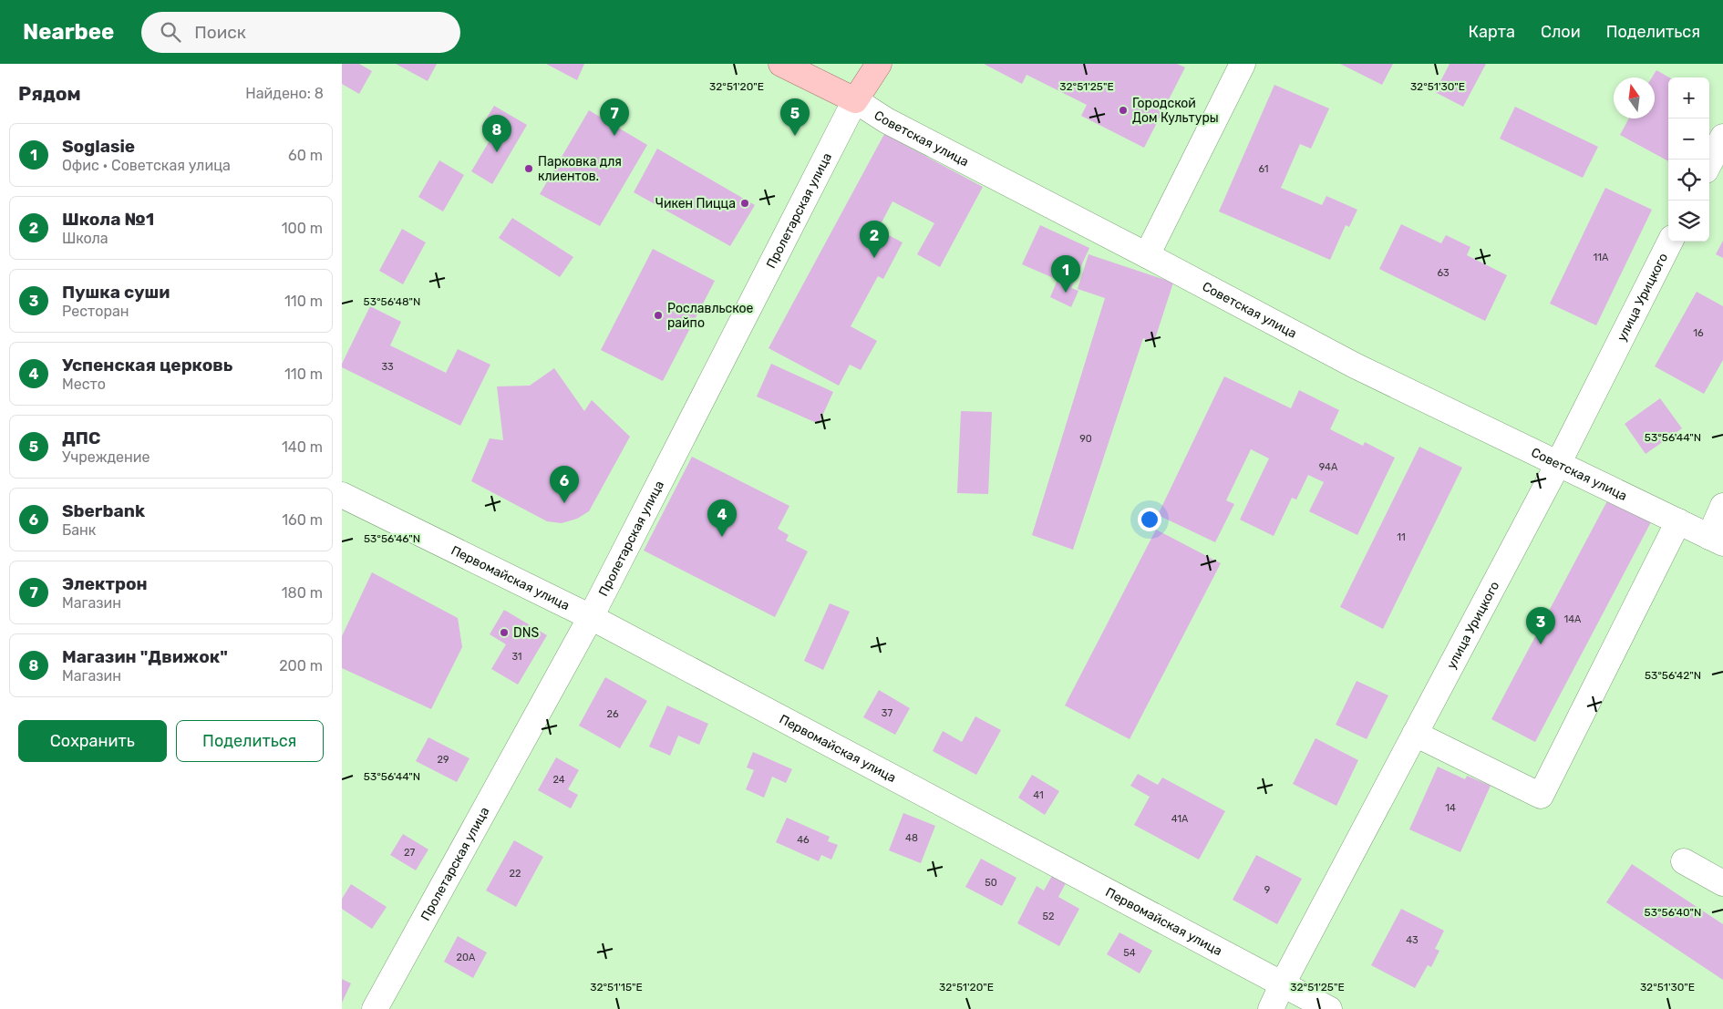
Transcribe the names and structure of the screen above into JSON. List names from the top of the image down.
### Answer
{
  "streets": {
    "main road": ["Советская улица", "Пролетарская улица"],
    "street": ["улица Урицкого", "Первомайская улица"]
  },
  "crossings": [
    ["Советская улица", "Пролетарская улица"],
    ["Советская улица", "улица Урицкого"],
    ["Пролетарская улица", "Первомайская улица"],
    ["улица Урицкого", "Первомайская улица"]
  ],
  "places": [
    "Городской Дом Культуры",
    "Парковка для клиентов.",
    "Чикен Пицца",
    "Рославльское райпо",
    "DNS"
  ],
  "house_numbers": [
    "61",
    "11А",
    "63",
    "16",
    "33",
    "90",
    "94А",
    "11",
    "14А",
    "31",
    "37",
    "26",
    "29",
    "24",
    "41",
    "14",
    "41А",
    "48",
    "46",
    "27",
    "22",
    "50",
    "9",
    "52",
    "43",
    "54",
    "20А"
  ],
  "north": "top",
  "page": {
    "header": "Nearbee",
    "search": "Поиск",
    "nav": ["Карта", "Слои", "Поделиться"],
    "heading": ["Рядом", "Найдено: 8"],
    "map_buttons": ["+", "−"],
    "pins": [
      "5",
      "7",
      "8",
      "2",
      "1",
      "6",
      "4",
      "3"
    ],
    "list": [
      {
        "mark": "1",
        "name": "Soglasie",
        "note": "Офис · Советская улица",
        "value": "60 m"
      },
      {
        "mark": "2",
        "name": "Школа №1",
        "note": "Школа",
        "value": "100 m"
      },
      {
        "mark": "3",
        "name": "Пушка суши",
        "note": "Ресторан",
        "value": "110 m"
      },
      {
        "mark": "4",
        "name": "Успенская церковь",
        "note": "Место",
        "value": "110 m"
      },
      {
        "mark": "5",
        "name": "ДПС",
        "note": "Учреждение",
        "value": "140 m"
      },
      {
        "mark": "6",
        "name": "Sberbank",
        "note": "Банк",
        "value": "160 m"
      },
      {
        "mark": "7",
        "name": "Электрон",
        "note": "Магазин",
        "value": "180 m"
      },
      {
        "mark": "8",
        "name": "Магазин \"Движок\"",
        "note": "Магазин",
        "value": "200 m"
      }
    ],
    "buttons": ["Сохранить", "Поделиться"]
  },
  "coordinates": [
    "32°51'20\"E",
    "32°51'25\"E",
    "32°51'30\"E",
    "53°56'48\"N",
    "53°56'44\"N",
    "53°56'46\"N",
    "53°56'42\"N",
    "53°56'40\"N",
    "32°51'15\"E"
  ]
}
